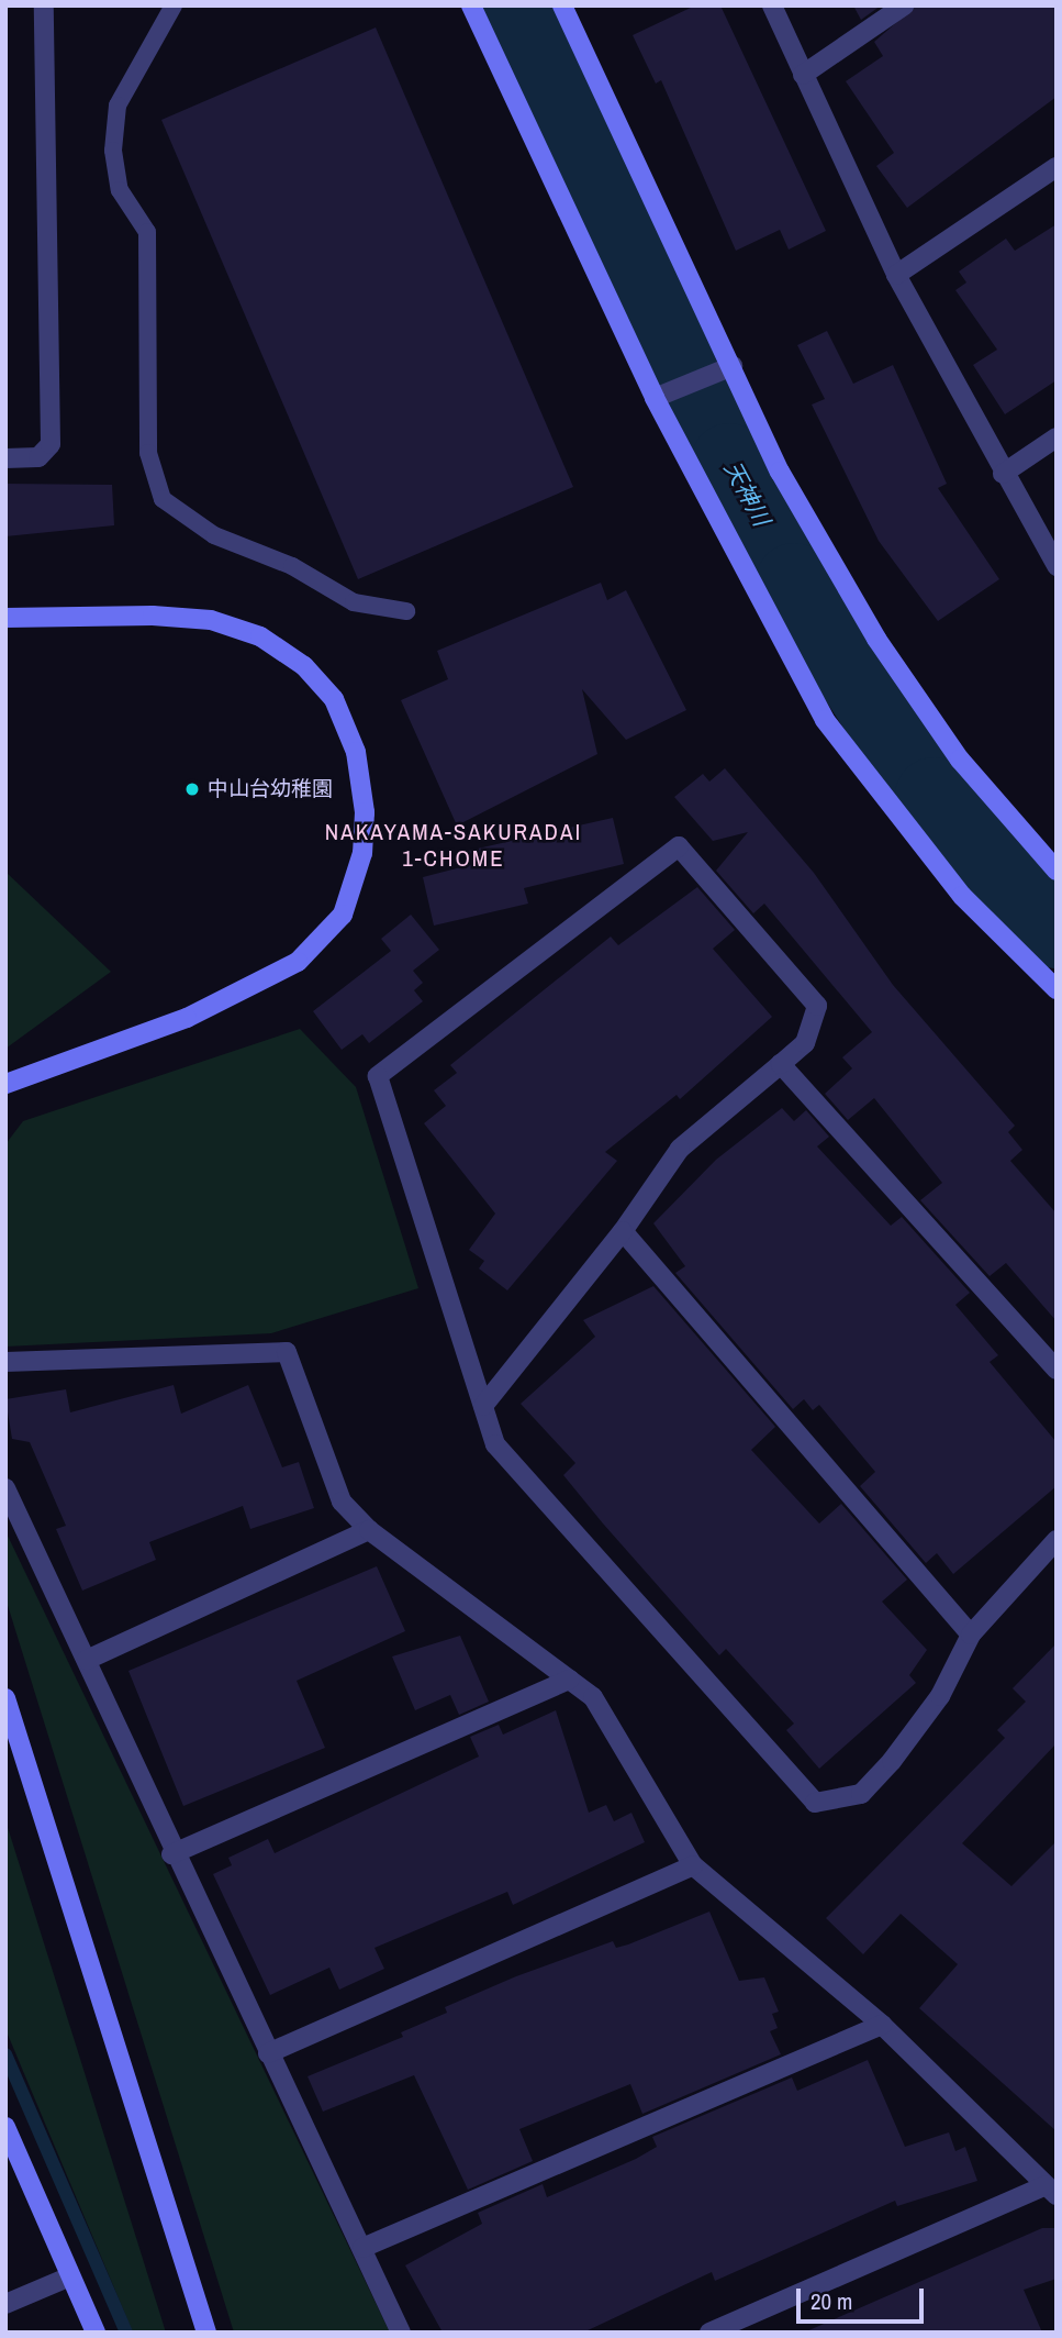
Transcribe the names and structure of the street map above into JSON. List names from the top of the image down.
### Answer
{
  "districts": ["NAKAYAMA-SAKURADAI 1-CHOME"],
  "water": ["天神川"],
  "places": ["中山台幼稚園"],
  "scale_bar": "20 m"
}
